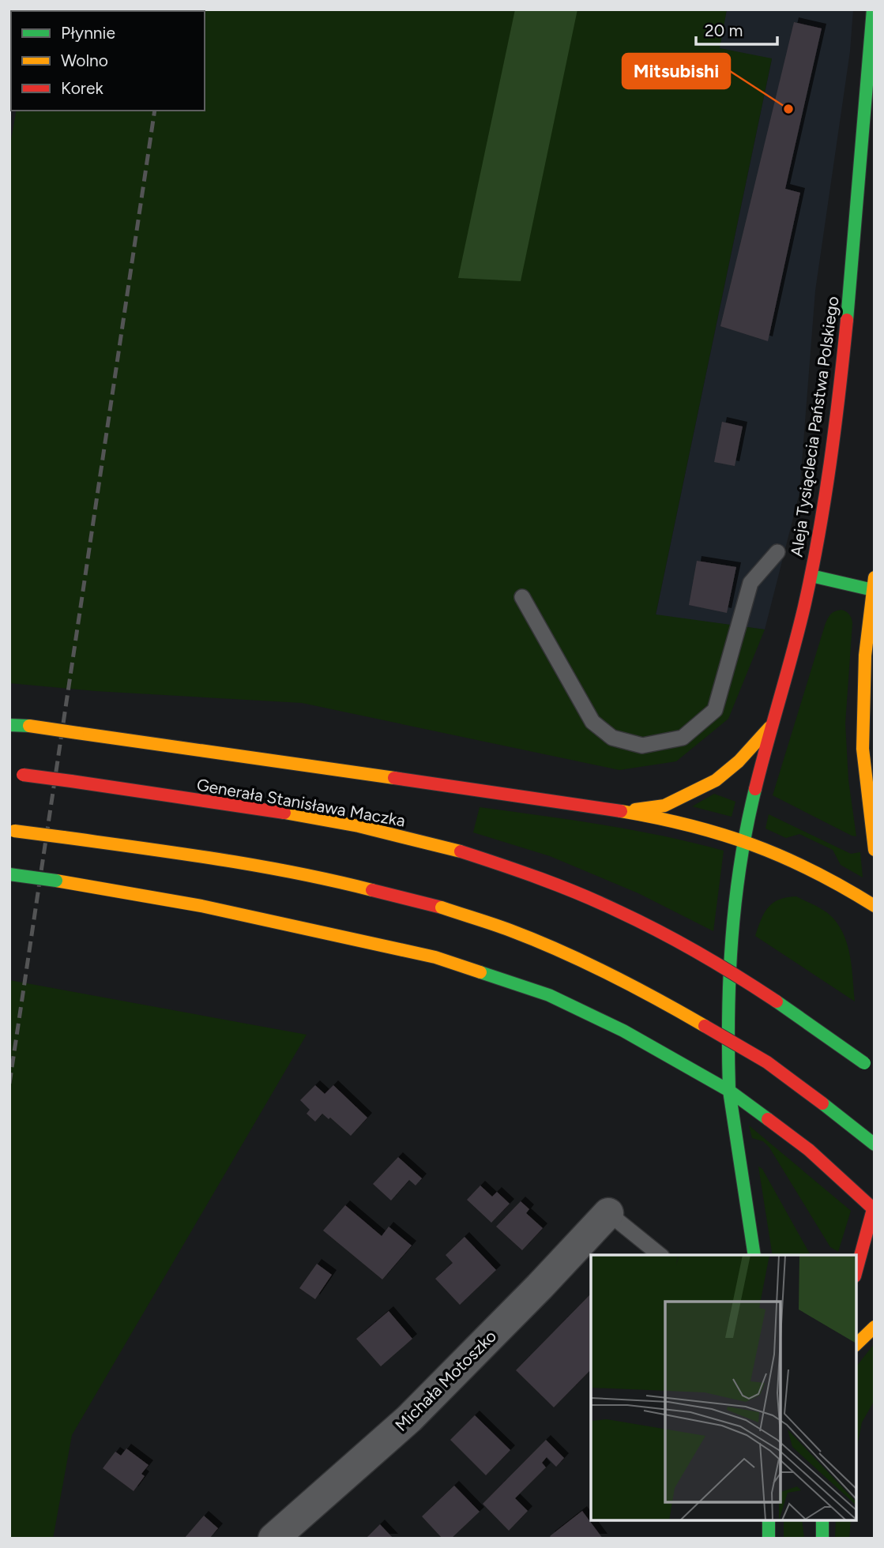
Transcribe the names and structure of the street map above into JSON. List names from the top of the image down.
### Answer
{
  "streets": {
    "main road": ["Aleja Tysiąclecia Państwa Polskiego", "Generała Stanisława Maczka"],
    "street": ["Michała Motoszko"]
  },
  "places": ["Mitsubishi"],
  "legend": ["Płynnie", "Wolno", "Korek"],
  "scale_bar": "20 m"
}
